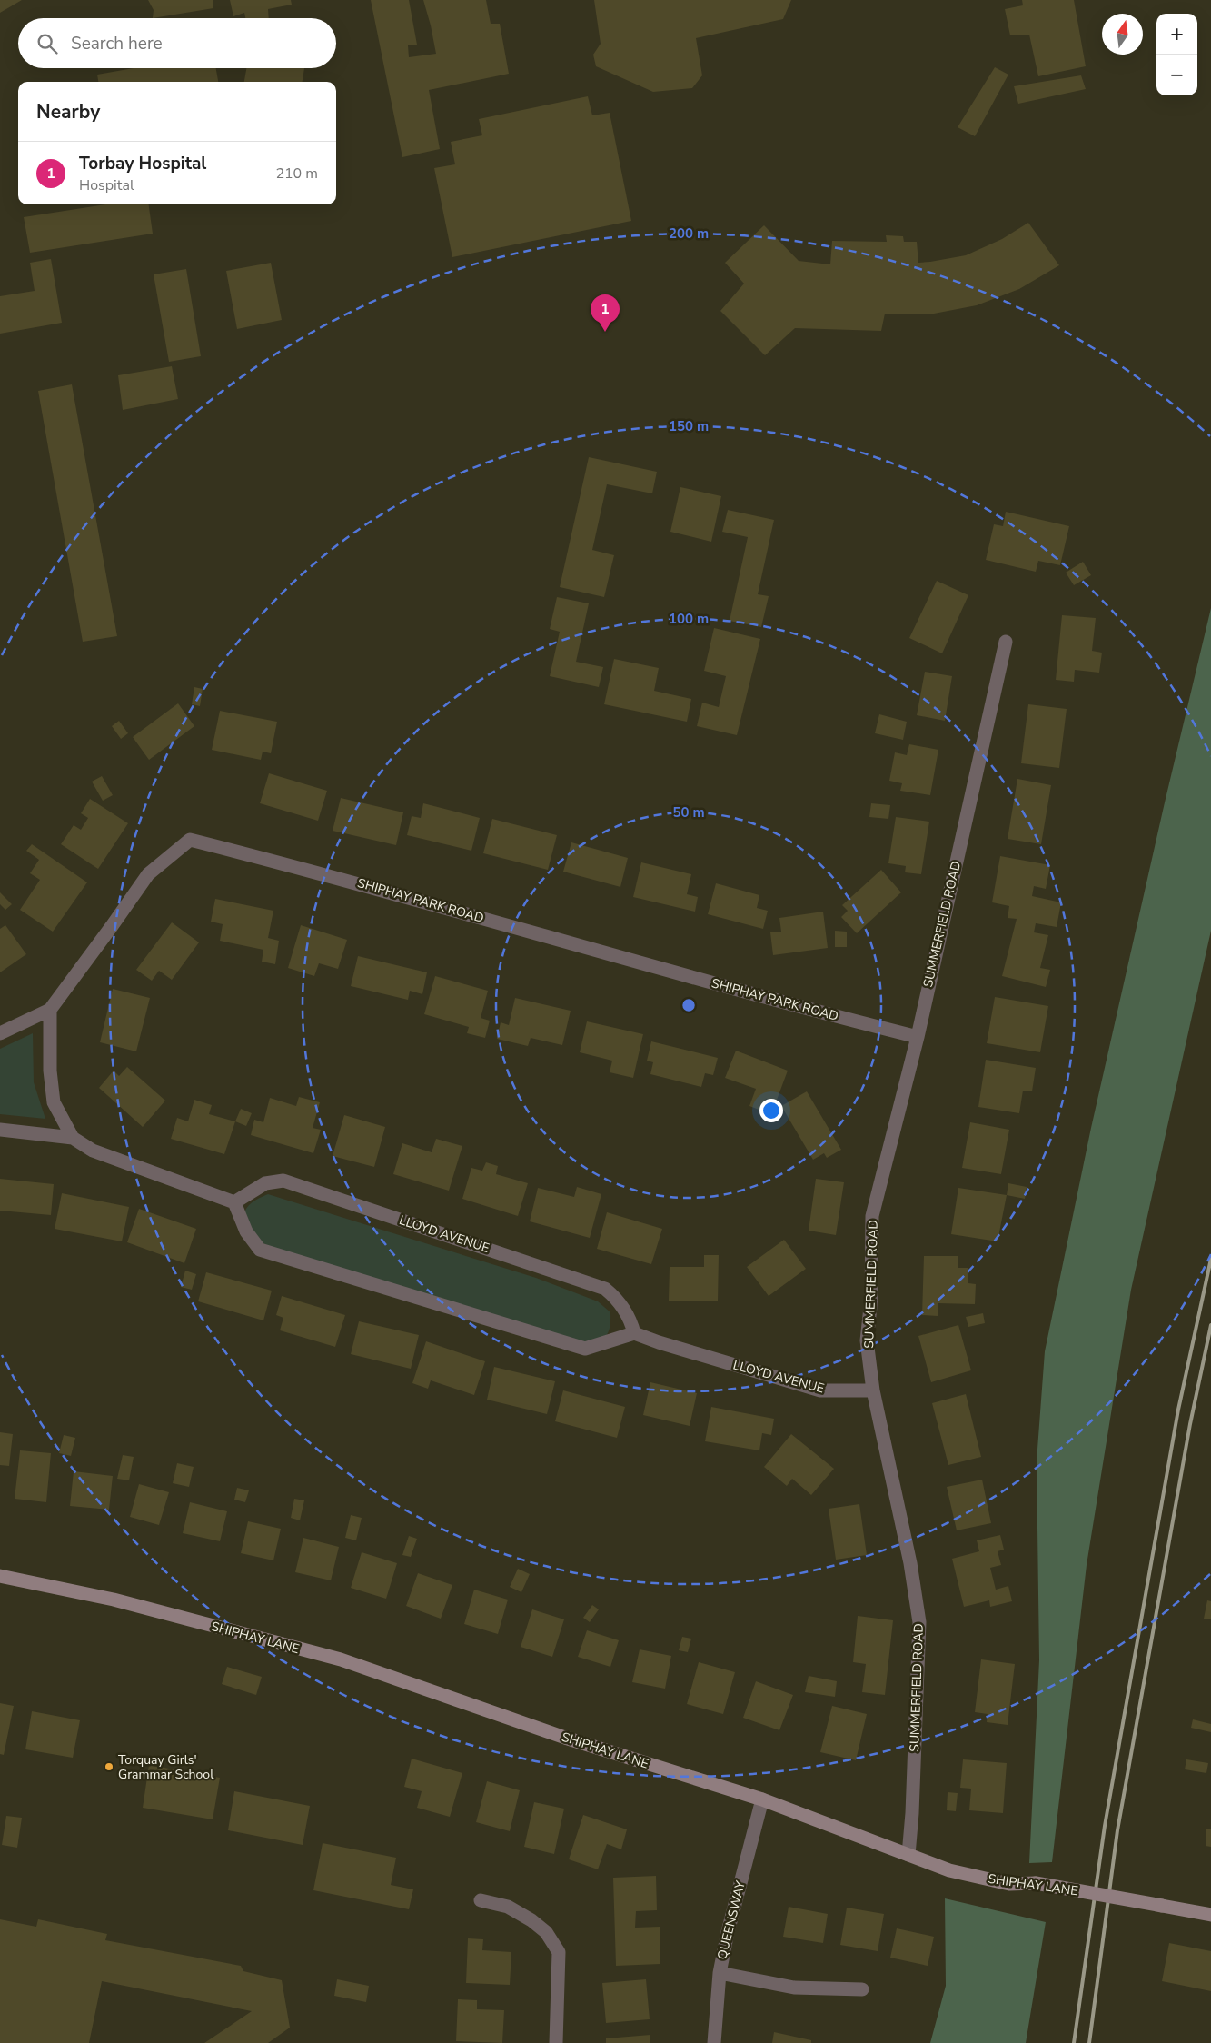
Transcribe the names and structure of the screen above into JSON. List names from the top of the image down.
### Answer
{
  "streets": {
    "street": [
      "SHIPHAY PARK ROAD",
      "SUMMERFIELD ROAD",
      "LLOYD AVENUE",
      "SHIPHAY LANE",
      "QUEENSWAY"
    ]
  },
  "crossings": [
    ["SHIPHAY PARK ROAD", "SUMMERFIELD ROAD"],
    ["SUMMERFIELD ROAD", "LLOYD AVENUE"],
    ["SUMMERFIELD ROAD", "SHIPHAY LANE"],
    ["SHIPHAY LANE", "QUEENSWAY"]
  ],
  "places": ["Torquay Girls' Grammar School"],
  "north": "top",
  "page": {
    "map_buttons": ["+", "−"],
    "search": "Search here",
    "heading": "Nearby",
    "list": [
      {
        "mark": "1",
        "name": "Torbay Hospital",
        "note": "Hospital",
        "value": "210 m"
      }
    ],
    "pins": "1"
  },
  "rings": [
    "200 m",
    "150 m",
    "100 m",
    "50 m"
  ]
}
